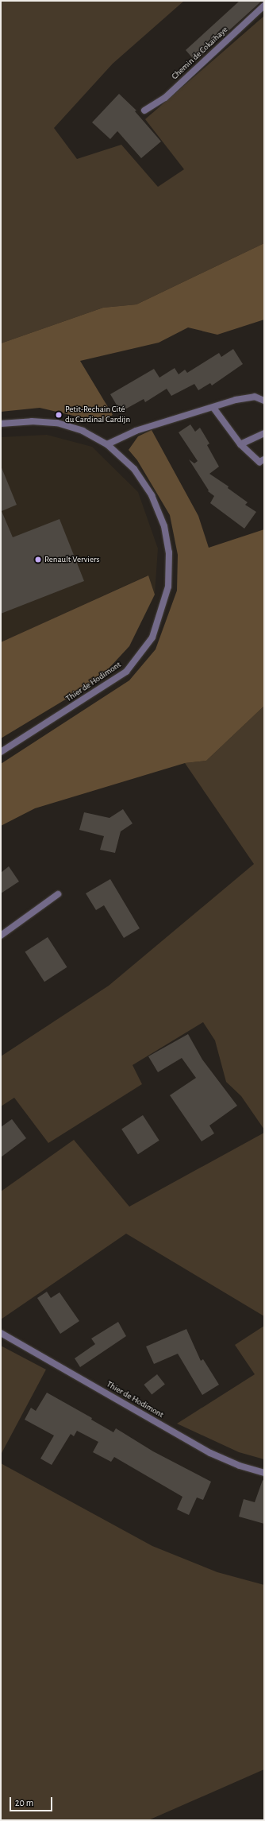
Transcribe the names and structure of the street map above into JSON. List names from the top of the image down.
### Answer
{
  "streets": {
    "street": ["Chemin de Cokaihaye", "Thier de Hodimont"]
  },
  "places": ["Petit-Rechain Cité du Cardinal Cardijn", "Renault Verviers"],
  "scale_bar": "20 m"
}
